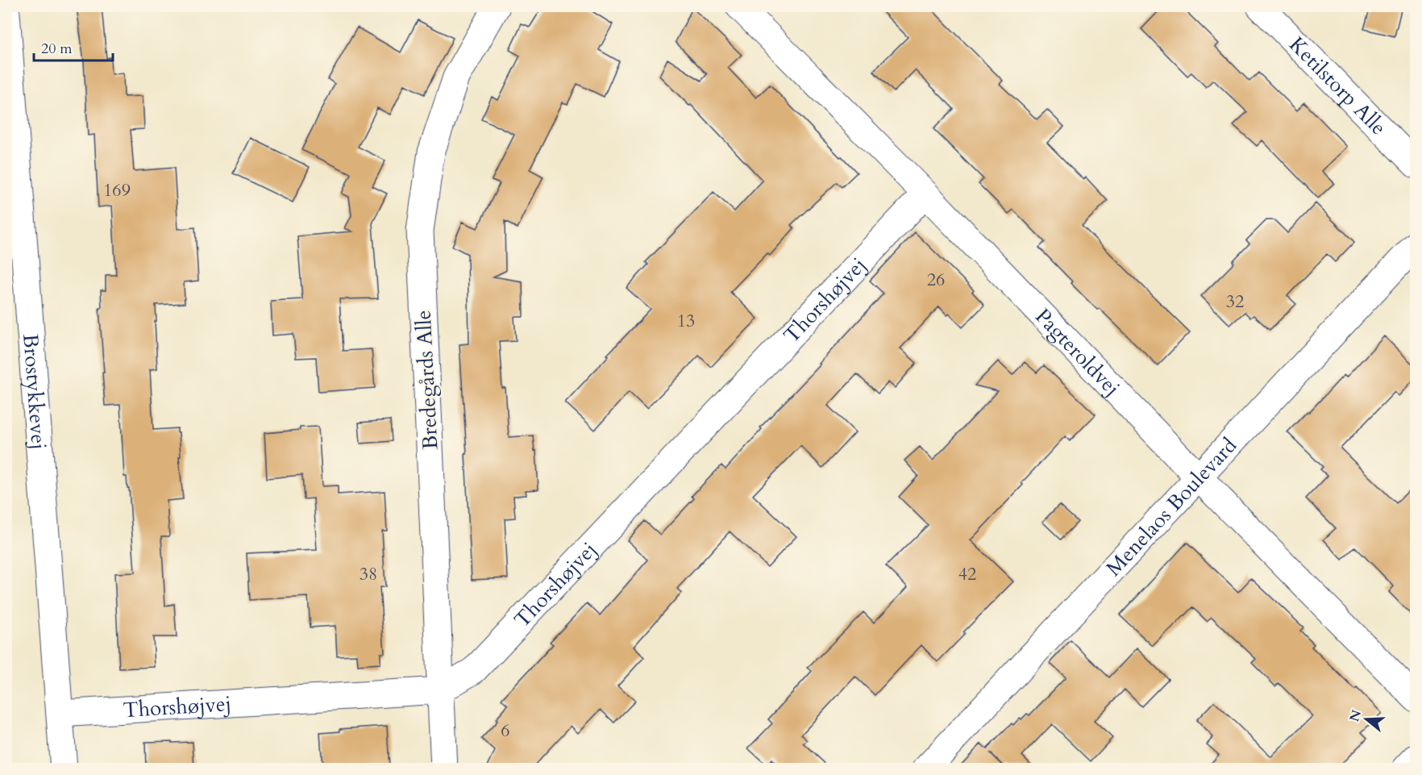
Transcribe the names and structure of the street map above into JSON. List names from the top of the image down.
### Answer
{
  "streets": {
    "street": [
      "Ketilstorp Alle",
      "Thorshøjvej",
      "Pagteroldvej",
      "Bredegårds Alle",
      "Brostykkevej",
      "Menelaos Boulevard"
    ]
  },
  "crossings": [
    ["Thorshøjvej", "Pagteroldvej"],
    ["Thorshøjvej", "Bredegårds Alle"],
    ["Thorshøjvej", "Brostykkevej"],
    ["Pagteroldvej", "Menelaos Boulevard"]
  ],
  "house_numbers": [
    "169",
    "26",
    "32",
    "13",
    "38",
    "42",
    "6"
  ],
  "scale_bar": "20 m",
  "north": "left"
}
